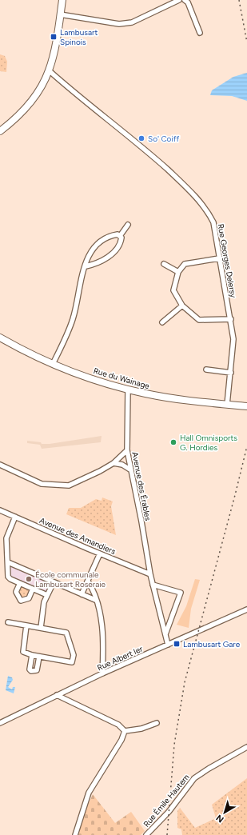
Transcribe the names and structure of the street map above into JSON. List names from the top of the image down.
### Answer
{
  "streets": {
    "main road": ["Rue du Wainage"],
    "street": [
      "Rue Georges Delersy",
      "Avenue des Érables",
      "Avenue des Amandiers",
      "Rue Albert Ier",
      "Rue Émile Hautem"
    ]
  },
  "crossings": [
    ["Rue Georges Delersy", "Rue du Wainage"],
    ["Rue du Wainage", "Avenue des Érables"],
    ["Avenue des Érables", "Avenue des Amandiers"],
    ["Avenue des Érables", "Rue Albert Ier"]
  ],
  "places": {
    "transit": ["Lambusart Spinois", "Lambusart Gare"],
    "other": ["So' Coiff", "Hall Omnisports G. Hordies", "École communale Lambusart Roseraie"]
  },
  "north": "bottom left"
}
